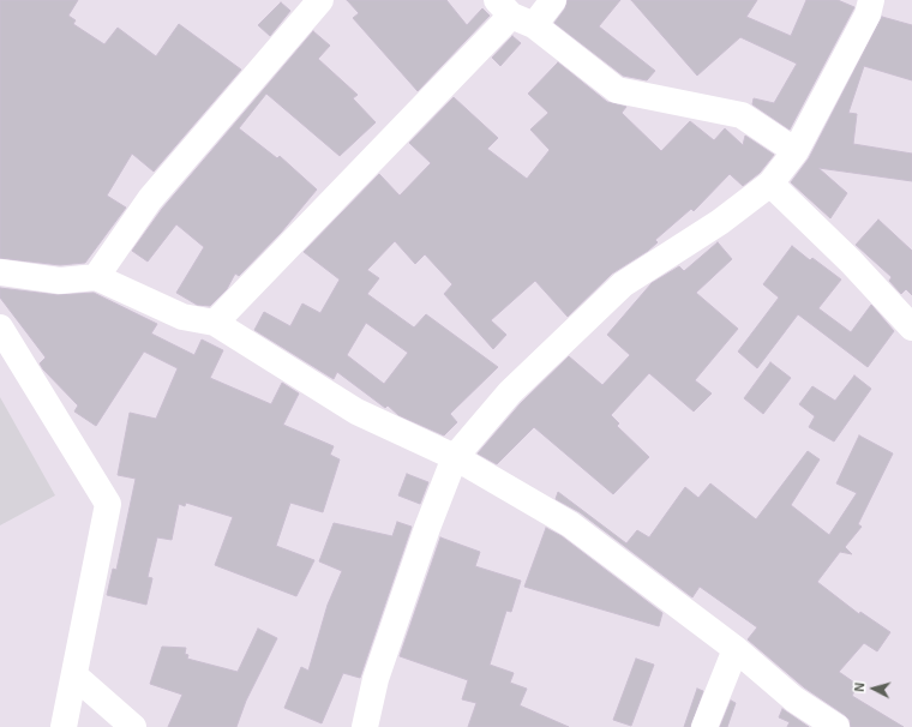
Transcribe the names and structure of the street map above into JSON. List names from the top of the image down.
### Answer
{
  "north": "left"
}
